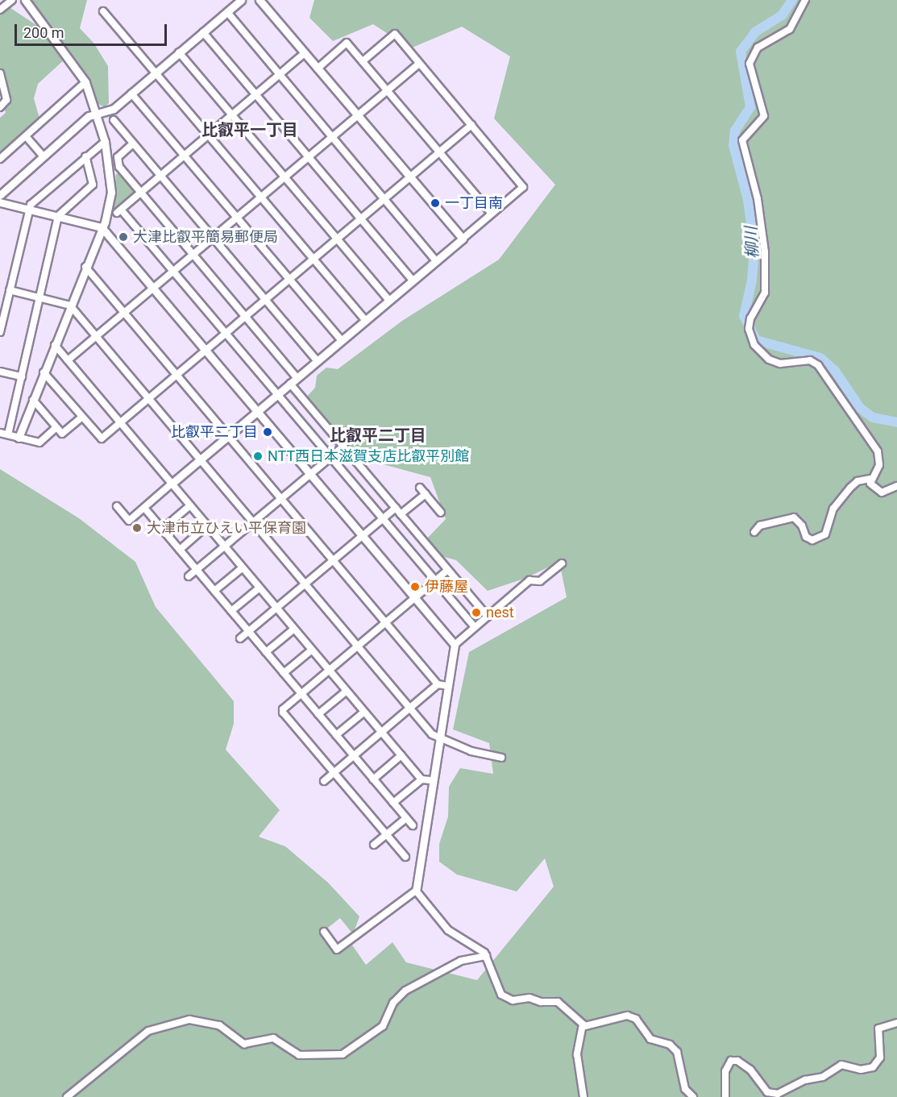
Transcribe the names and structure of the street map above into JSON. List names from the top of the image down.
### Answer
{
  "districts": ["比叡平一丁目", "比叡平二丁目"],
  "water": ["柳川"],
  "places": [
    "一丁目南",
    "大津比叡平簡易郵便局",
    "比叡平二丁目",
    "NTT西日本滋賀支店比叡平別館",
    "大津市立ひえい平保育園",
    "伊藤屋",
    "nest"
  ],
  "scale_bar": "200 m"
}
